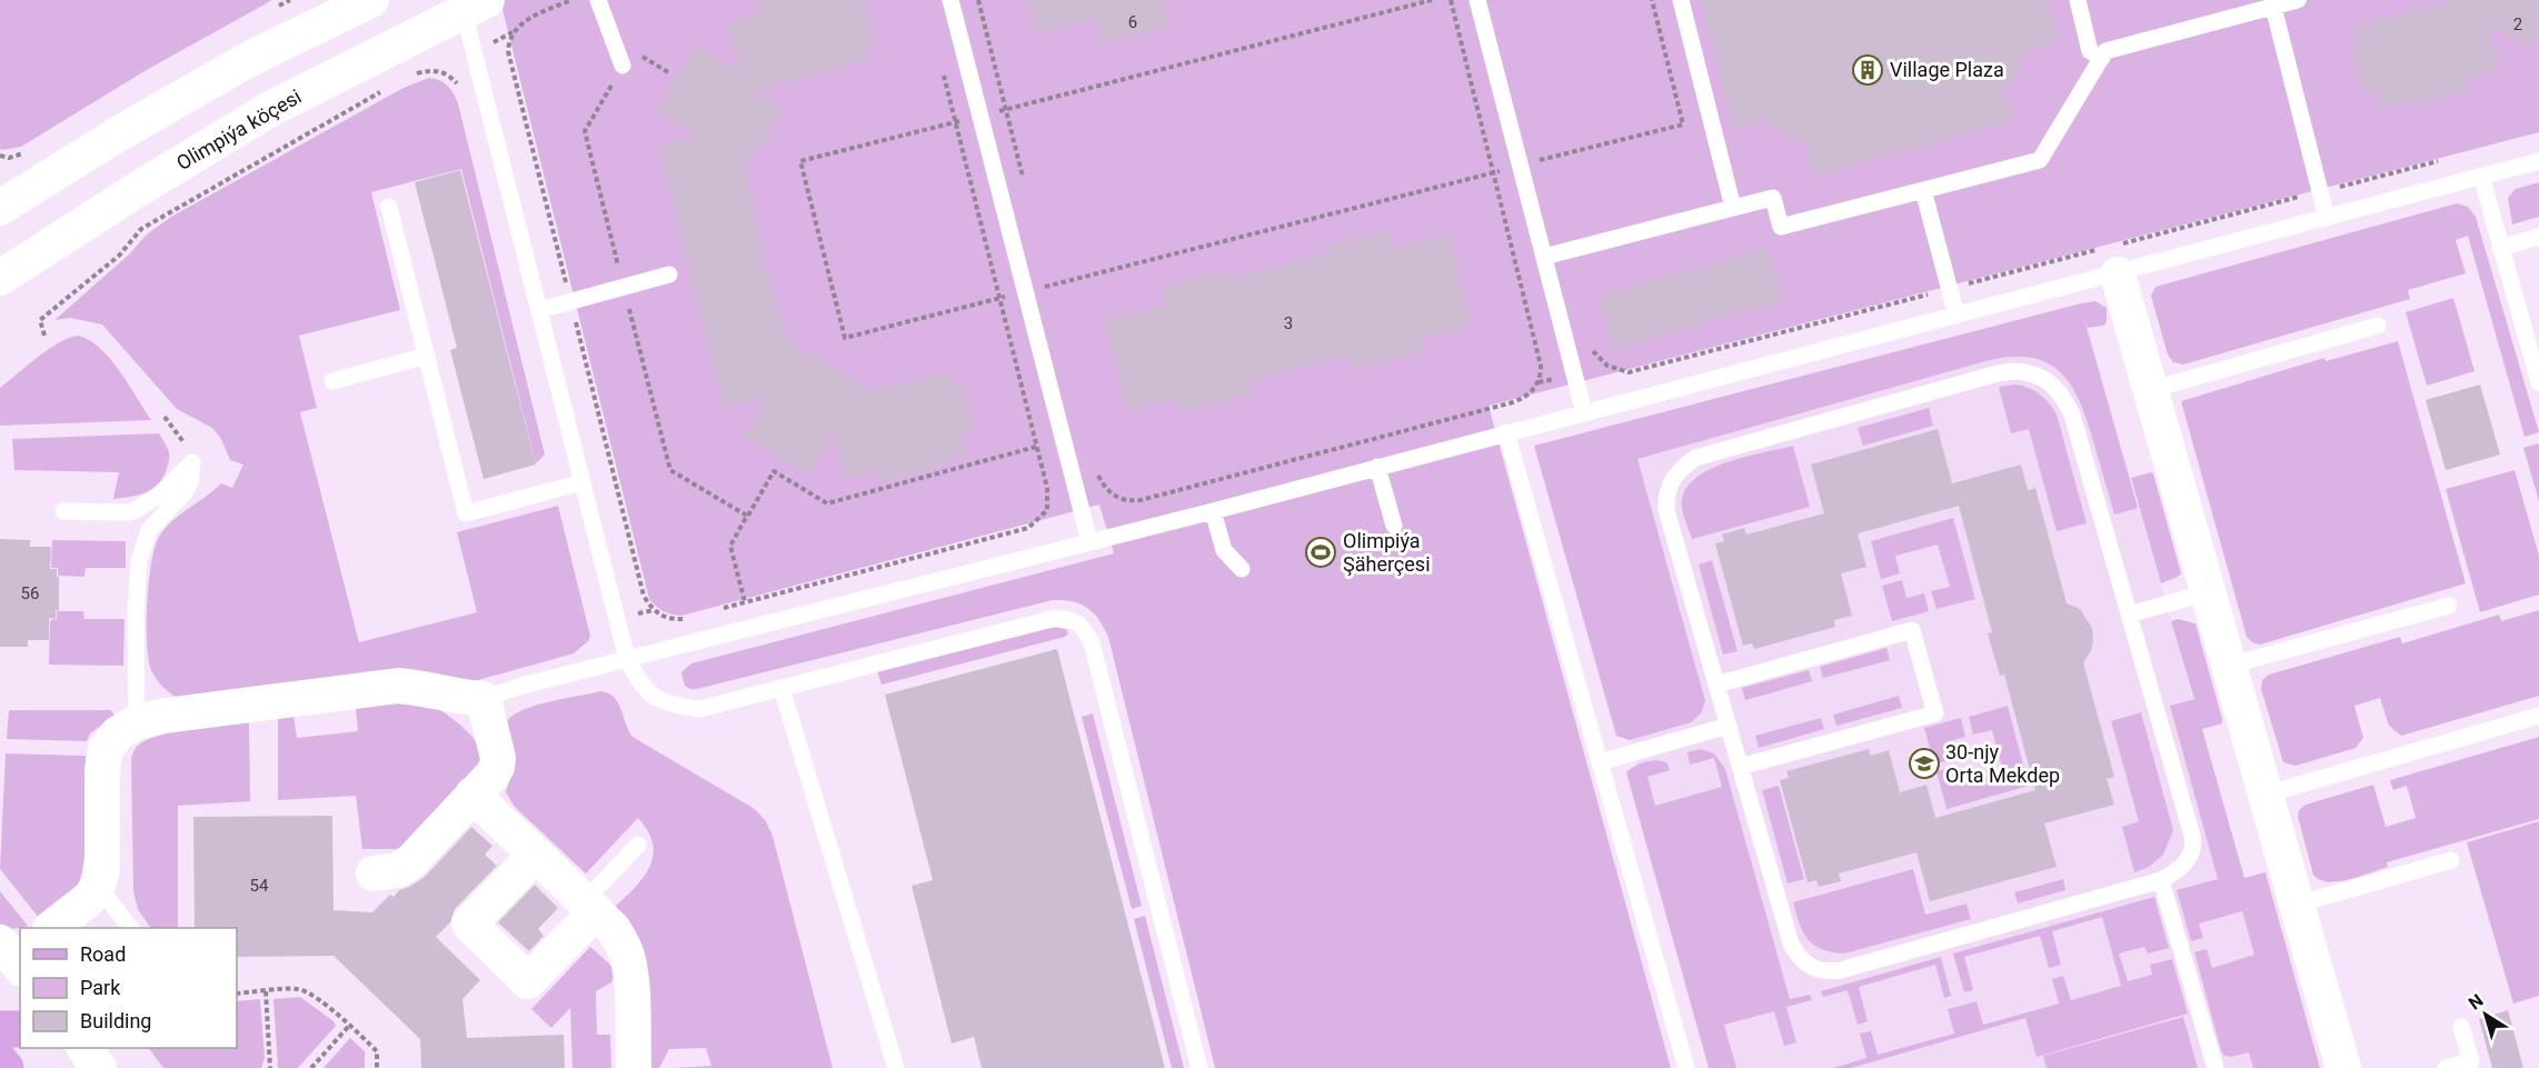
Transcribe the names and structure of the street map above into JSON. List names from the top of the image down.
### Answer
{
  "streets": {
    "street": ["Olimpiýa köçesi"]
  },
  "places": {
    "building": ["Village Plaza"],
    "sports": ["Olimpiýa Şäherçesi"],
    "school or university": ["30-njy Orta Mekdep"]
  },
  "house_numbers": [
    "6",
    "2",
    "3",
    "56",
    "54"
  ],
  "legend": ["Road", "Park", "Building"],
  "north": "top left"
}
